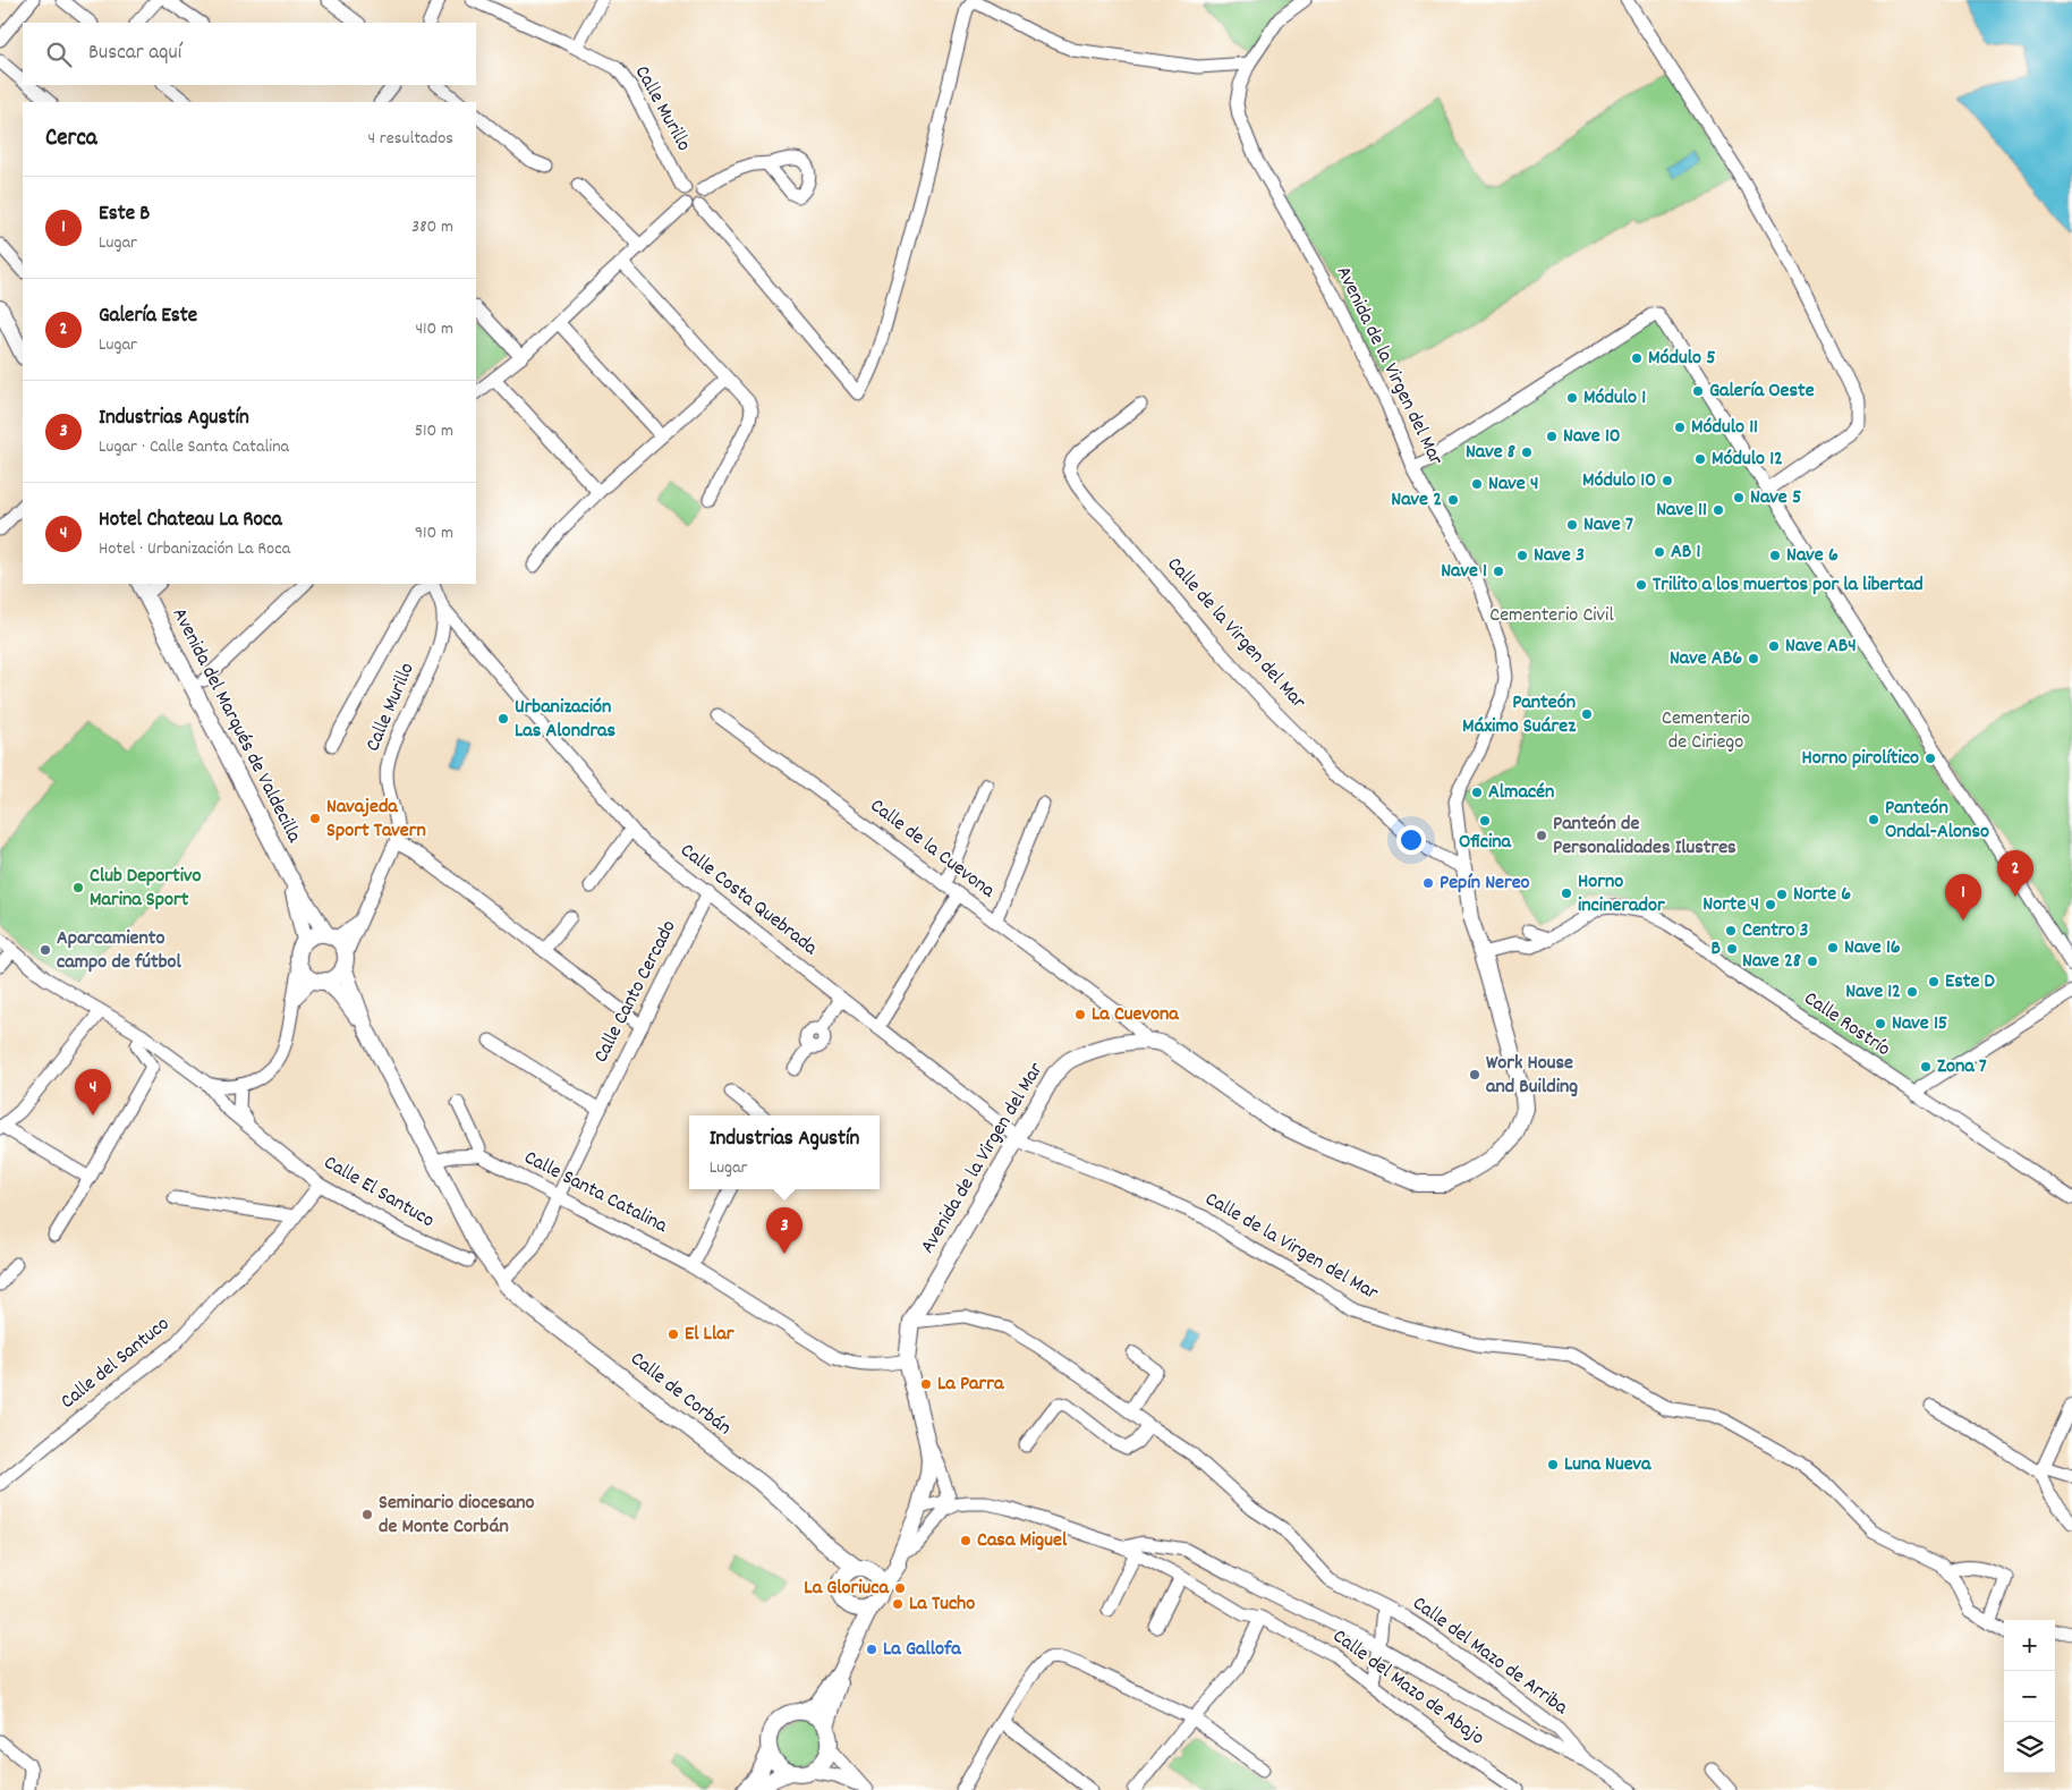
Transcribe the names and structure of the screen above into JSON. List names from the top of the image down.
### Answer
{
  "streets": {
    "main road": ["Avenida de la Virgen del Mar", "Avenida del Marqués de Valdecilla", "Calle de Corbán"],
    "street": [
      "Calle Murillo",
      "Calle de la Virgen del Mar",
      "Calle de la Cuevona",
      "Calle Costa Quebrada",
      "Calle Canto Cercado",
      "Calle Rostrío",
      "Calle El Santuco",
      "Calle Santa Catalina",
      "Calle del Santuco",
      "Calle del Mazo de Arriba",
      "Calle del Mazo de Abajo"
    ]
  },
  "crossings": [
    ["Calle Murillo", "Avenida del Marqués de Valdecilla"],
    ["Calle Murillo", "Calle Costa Quebrada"],
    ["Avenida de la Virgen del Mar", "Calle de la Virgen del Mar"],
    ["Avenida de la Virgen del Mar", "Calle de la Cuevona"],
    ["Avenida de la Virgen del Mar", "Calle Costa Quebrada"],
    ["Avenida de la Virgen del Mar", "Calle Rostrío"],
    ["Avenida de la Virgen del Mar", "Calle Santa Catalina"],
    ["Avenida de la Virgen del Mar", "Calle de Corbán"],
    ["Avenida de la Virgen del Mar", "Calle del Mazo de Arriba"],
    ["Avenida de la Virgen del Mar", "Calle del Mazo de Abajo"],
    ["Calle de la Virgen del Mar", "Calle Costa Quebrada"],
    ["Calle Costa Quebrada", "Calle Canto Cercado"],
    ["Calle Canto Cercado", "Calle Santa Catalina"],
    ["Calle Canto Cercado", "Calle de Corbán"],
    ["Calle El Santuco", "Calle del Santuco"],
    ["Calle del Mazo de Arriba", "Calle del Mazo de Abajo"]
  ],
  "parks": ["Cementerio Civil", "Cementerio de Ciriego"],
  "places": [
    "Módulo 5",
    "Galería Oeste",
    "Módulo 1",
    "Módulo 11",
    "Nave 10",
    "Nave 8",
    "Módulo 12",
    "Módulo 10",
    "Nave 4",
    "Nave 5",
    "Nave 2",
    "Nave 11",
    "Nave 7",
    "AB 1",
    "Nave 3",
    "Nave 6",
    "Nave 1",
    "Trilito a los muertos por la libertad",
    "Nave AB4",
    "Nave AB6",
    "Panteón Máximo Suárez",
    "Urbanización Las Alondras",
    "Horno pirolítico",
    "Almacén",
    "Navajeda Sport Tavern",
    "Panteón Ondal-Alonso",
    "Oficina",
    "Panteón de Personalidades Ilustres",
    "Pepín Nereo",
    "Club Deportivo Marina Sport",
    "Horno incinerador",
    "Norte 6",
    "Norte 4",
    "Centro 3",
    "Nave 16",
    "B",
    "Aparcamiento campo de fútbol",
    "Nave 28",
    "Este D",
    "Nave 12",
    "La Cuevona",
    "Nave 15",
    "Zona 7",
    "Work House and Building",
    "El Llar",
    "La Parra",
    "Luna Nueva",
    "Seminario diocesano de Monte Corbán",
    "Casa Miguel",
    "La Gloriuca",
    "La Tucho",
    "La Gallofa"
  ],
  "page": {
    "search": "Buscar aquí",
    "heading": ["Cerca", "4 resultados"],
    "list": [
      {
        "mark": "1",
        "name": "Este B",
        "note": "Lugar",
        "value": "380 m"
      },
      {
        "mark": "2",
        "name": "Galería Este",
        "note": "Lugar",
        "value": "410 m"
      },
      {
        "mark": "3",
        "name": "Industrias Agustín",
        "note": "Lugar · Calle Santa Catalina",
        "value": "510 m"
      },
      {
        "mark": "4",
        "name": "Hotel Chateau La Roca",
        "note": "Hotel · Urbanización La Roca",
        "value": "910 m"
      }
    ],
    "pins": [
      "2",
      "1",
      "4",
      "3"
    ],
    "popup": ["Industrias Agustín", "Lugar"],
    "map_buttons": ["+", "−"]
  }
}
